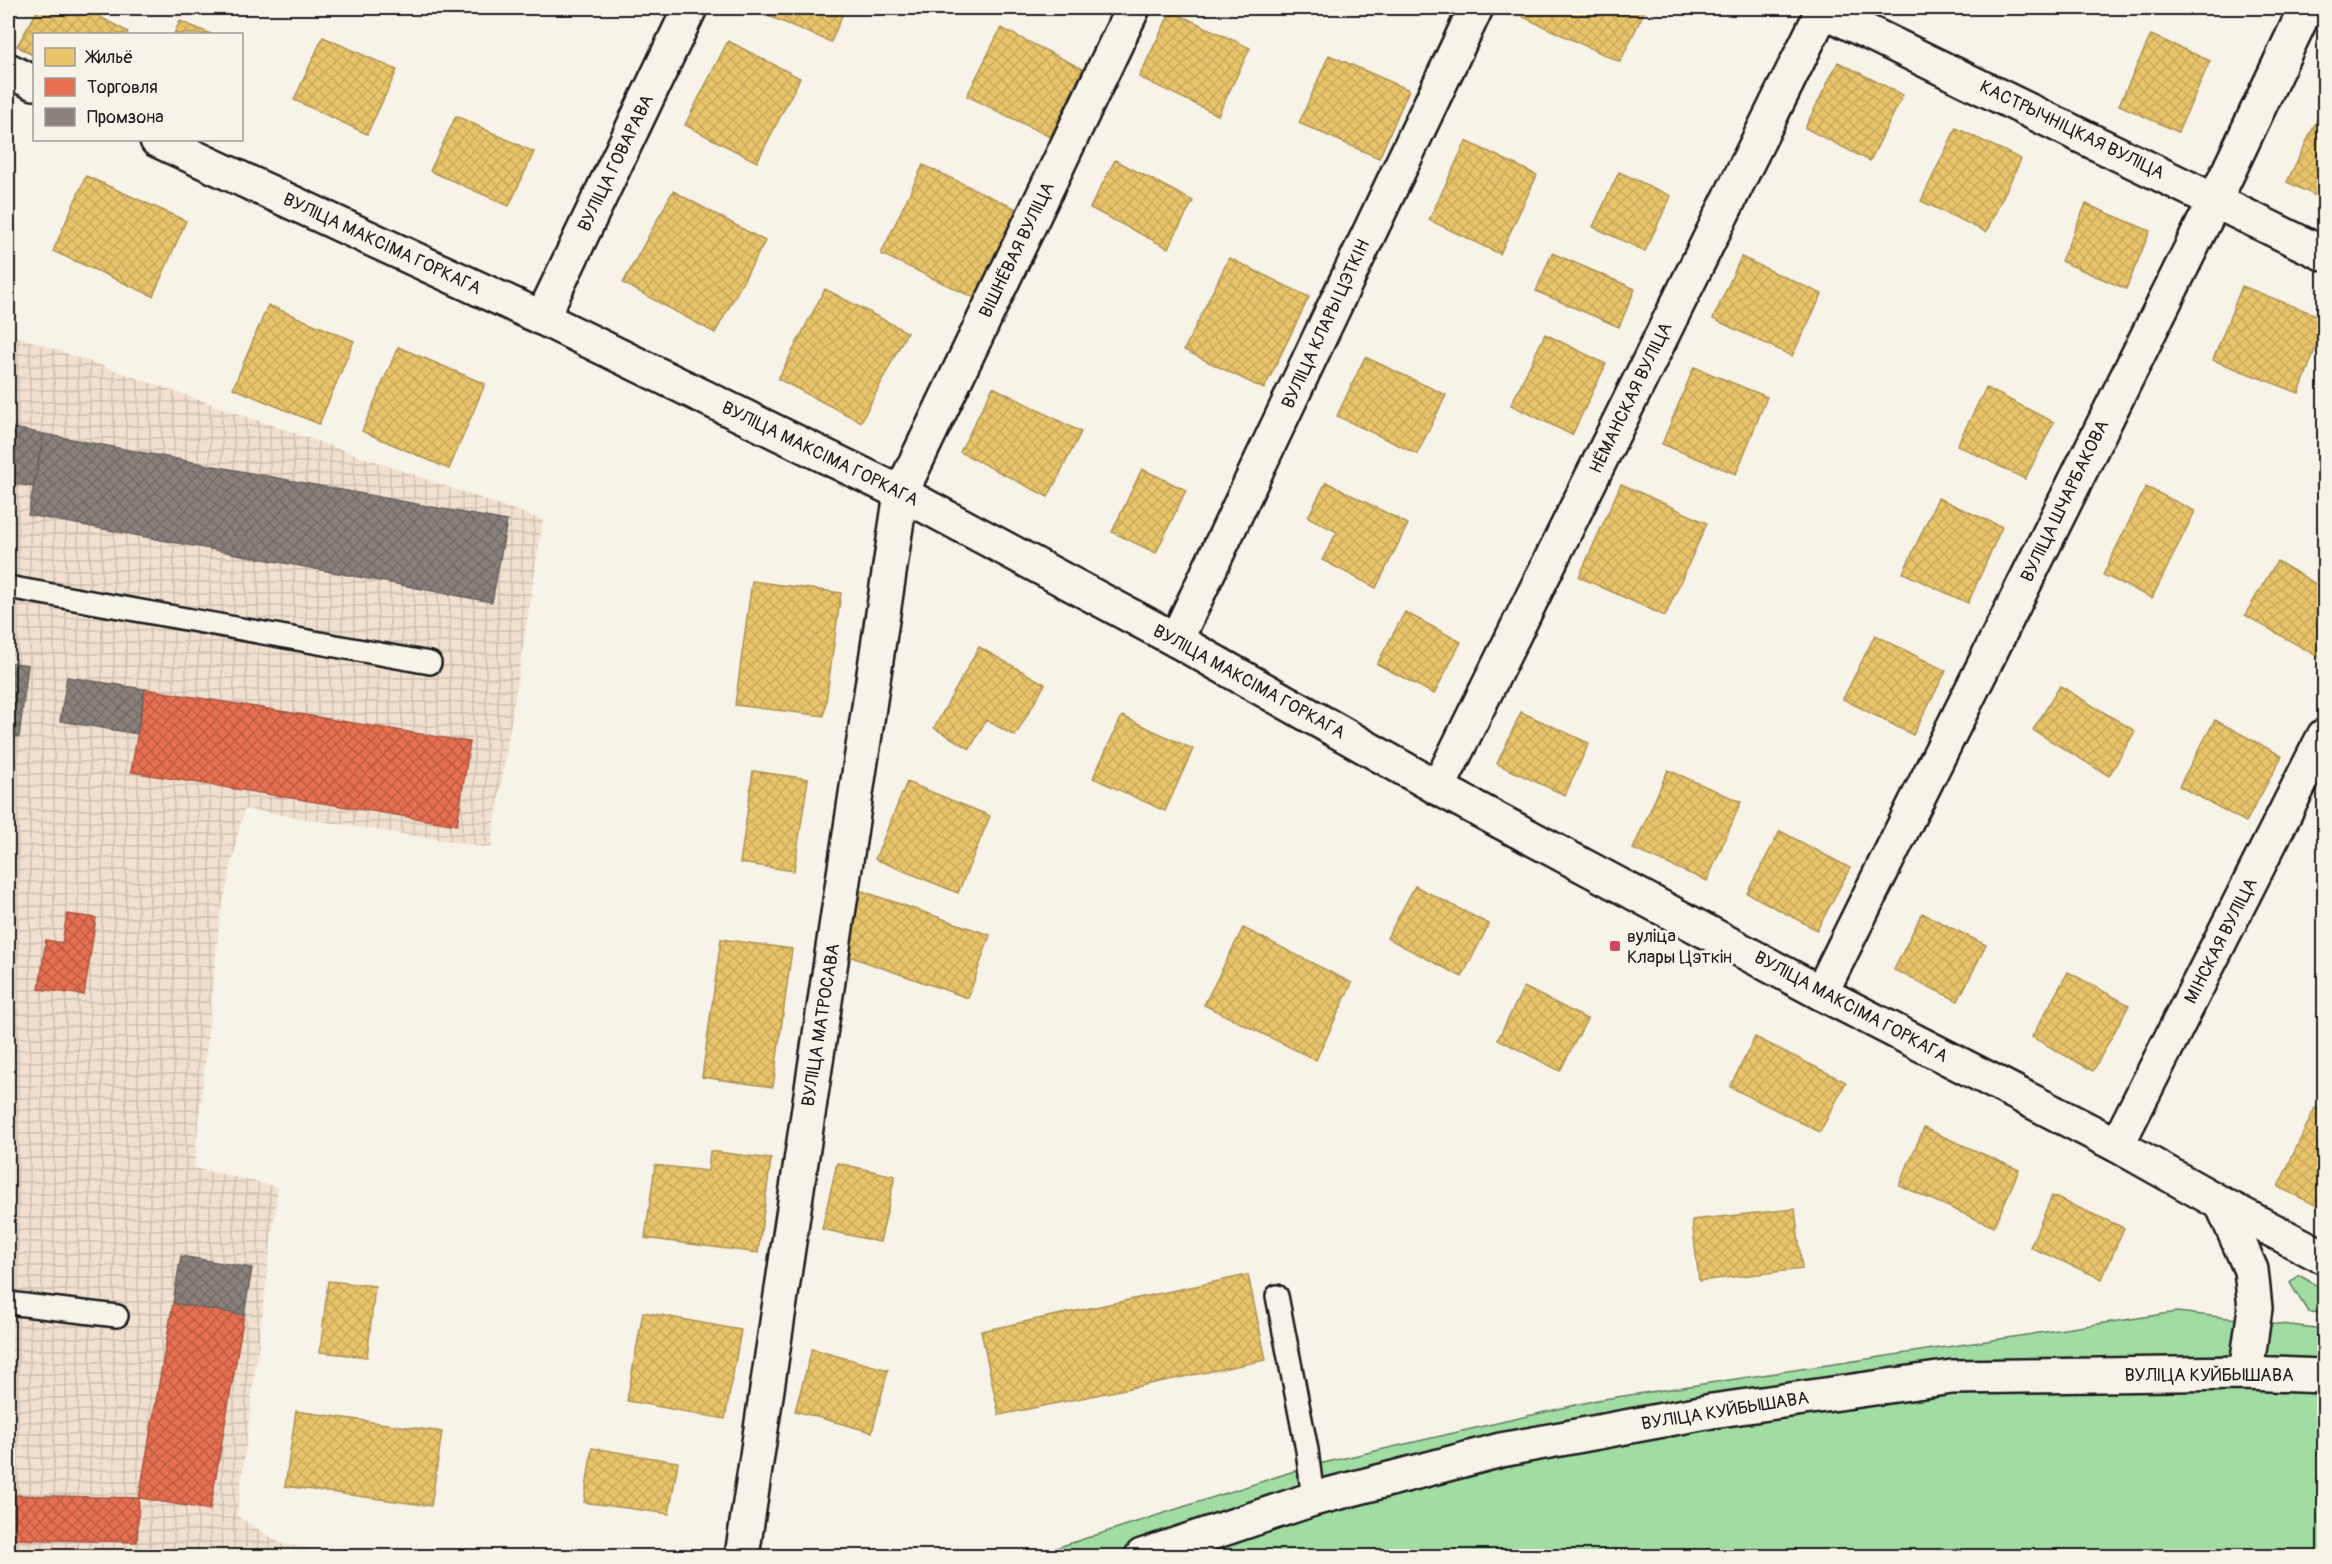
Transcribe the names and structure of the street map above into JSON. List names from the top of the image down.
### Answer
{
  "streets": {
    "street": [
      "КАСТРЫЧНІЦКАЯ ВУЛІЦА",
      "ВУЛІЦА ГОВАРАВА",
      "ВУЛІЦА МАКСІМА ГОРКАГА",
      "ВІШНЁВАЯ ВУЛІЦА",
      "ВУЛІЦА КЛАРЫ ЦЭТКІН",
      "НЁМАНСКАЯ ВУЛІЦА",
      "ВУЛІЦА ШЧАРБАКОВА",
      "МІНСКАЯ ВУЛІЦА",
      "ВУЛІЦА МАТРОСАВА",
      "ВУЛІЦА КУЙБЫШАВА"
    ]
  },
  "crossings": [
    ["КАСТРЫЧНІЦКАЯ ВУЛІЦА", "НЁМАНСКАЯ ВУЛІЦА"],
    ["КАСТРЫЧНІЦКАЯ ВУЛІЦА", "ВУЛІЦА ШЧАРБАКОВА"],
    ["ВУЛІЦА ГОВАРАВА", "ВУЛІЦА МАКСІМА ГОРКАГА"],
    ["ВУЛІЦА МАКСІМА ГОРКАГА", "ВІШНЁВАЯ ВУЛІЦА"],
    ["ВУЛІЦА МАКСІМА ГОРКАГА", "ВУЛІЦА КЛАРЫ ЦЭТКІН"],
    ["ВУЛІЦА МАКСІМА ГОРКАГА", "НЁМАНСКАЯ ВУЛІЦА"],
    ["ВУЛІЦА МАКСІМА ГОРКАГА", "ВУЛІЦА ШЧАРБАКОВА"],
    ["ВУЛІЦА МАКСІМА ГОРКАГА", "МІНСКАЯ ВУЛІЦА"],
    ["ВУЛІЦА МАКСІМА ГОРКАГА", "ВУЛІЦА МАТРОСАВА"],
    ["ВІШНЁВАЯ ВУЛІЦА", "ВУЛІЦА МАТРОСАВА"]
  ],
  "places": {
    "transit": ["вуліца Клары Цэткін"]
  },
  "legend": ["Жильё", "Торговля", "Промзона"]
}
